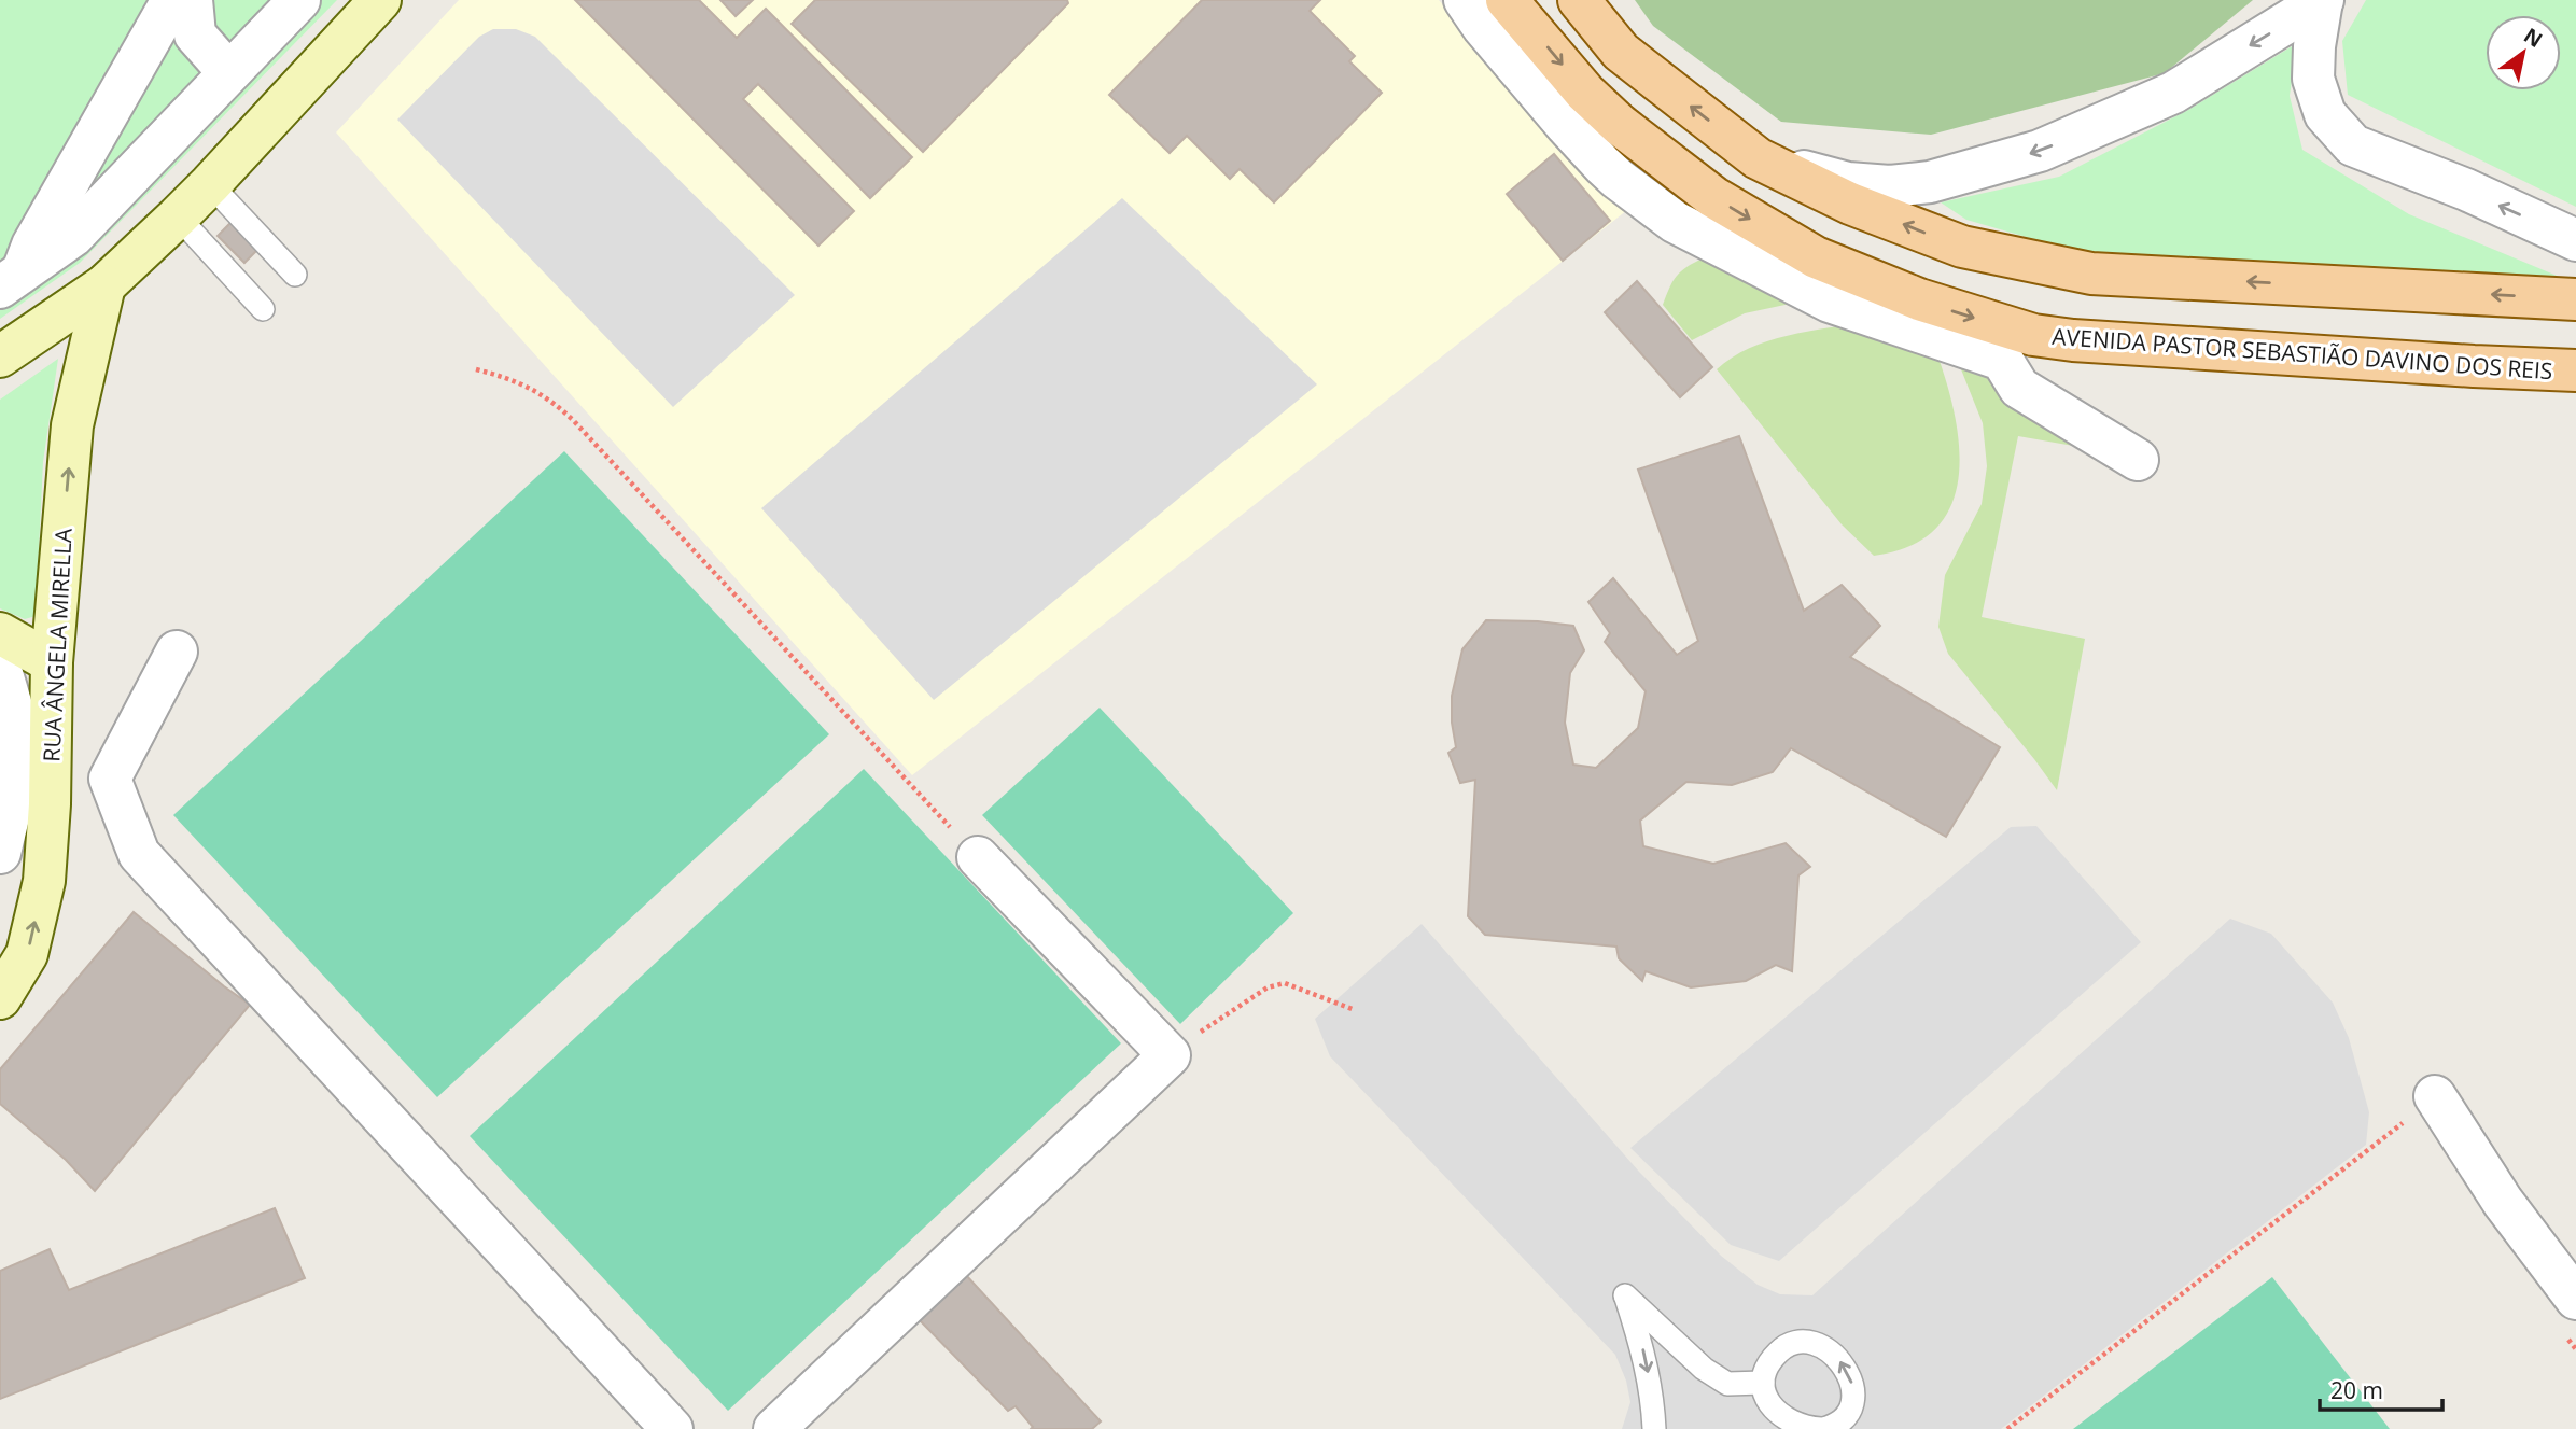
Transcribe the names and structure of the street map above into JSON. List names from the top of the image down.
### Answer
{
  "streets": {
    "main road": ["AVENIDA PASTOR SEBASTIÃO DAVINO DOS REIS"],
    "street": ["RUA ÂNGELA MIRELLA"]
  },
  "one_way": ["RUA ÂNGELA MIRELLA"],
  "scale_bar": "20 m",
  "north": "top right"
}
